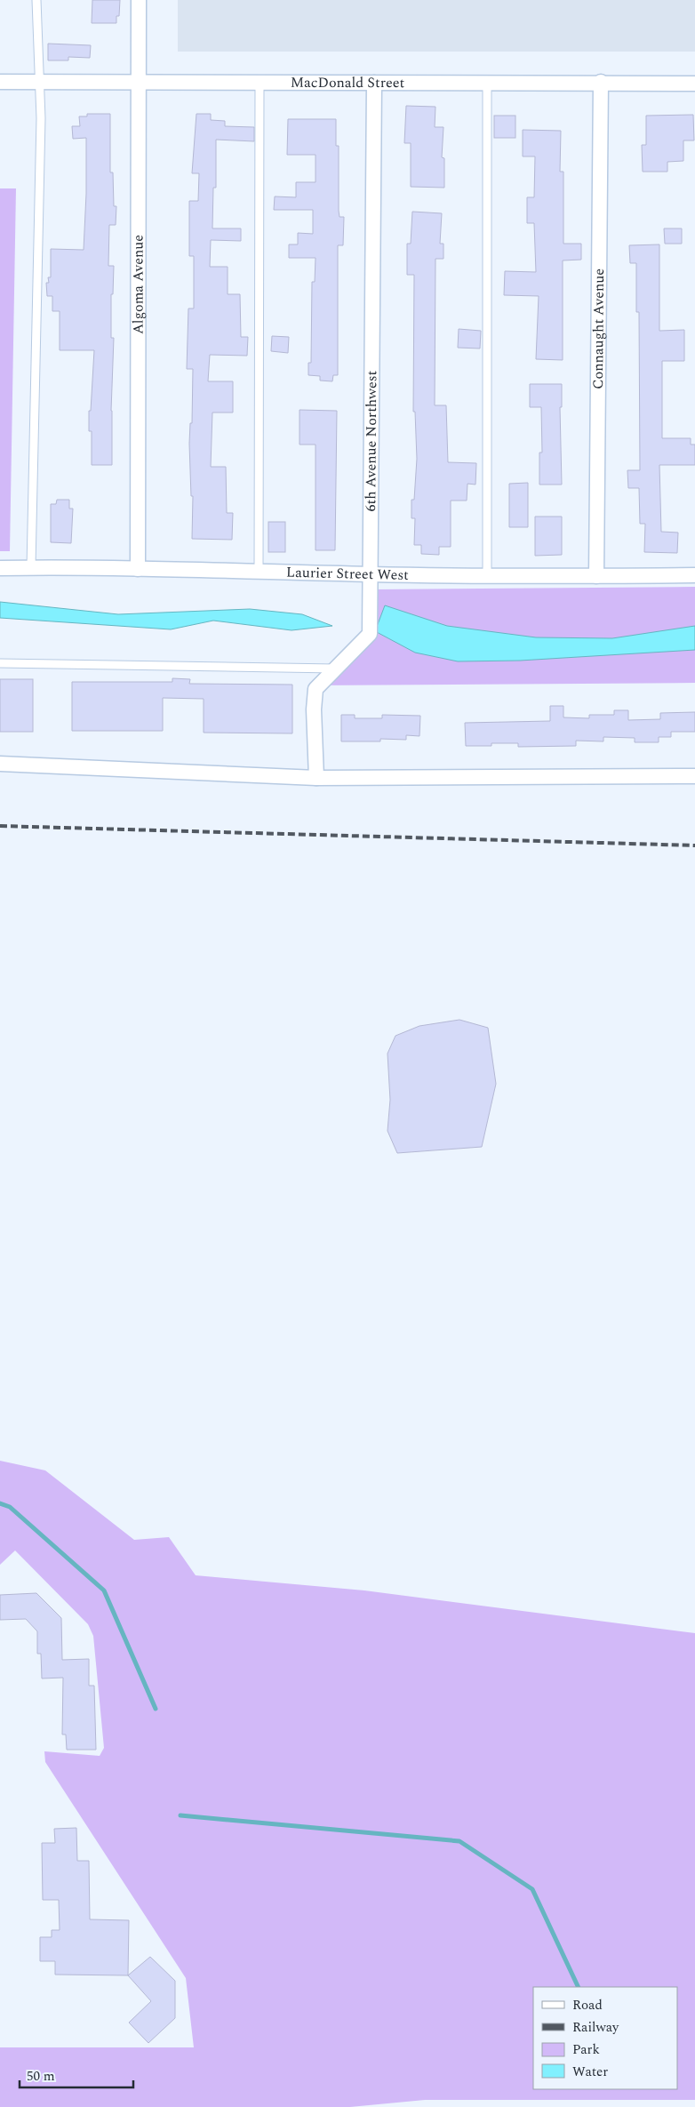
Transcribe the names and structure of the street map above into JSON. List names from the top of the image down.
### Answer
{
  "streets": {
    "street": [
      "MacDonald Street",
      "Algoma Avenue",
      "Connaught Avenue",
      "6th Avenue Northwest",
      "Laurier Street West"
    ]
  },
  "crossings": [
    ["MacDonald Street", "Algoma Avenue"],
    ["MacDonald Street", "Connaught Avenue"],
    ["MacDonald Street", "6th Avenue Northwest"],
    ["Algoma Avenue", "Laurier Street West"],
    ["Connaught Avenue", "Laurier Street West"],
    ["6th Avenue Northwest", "Laurier Street West"]
  ],
  "legend": [
    "Road",
    "Railway",
    "Park",
    "Water"
  ],
  "scale_bar": "50 m"
}
